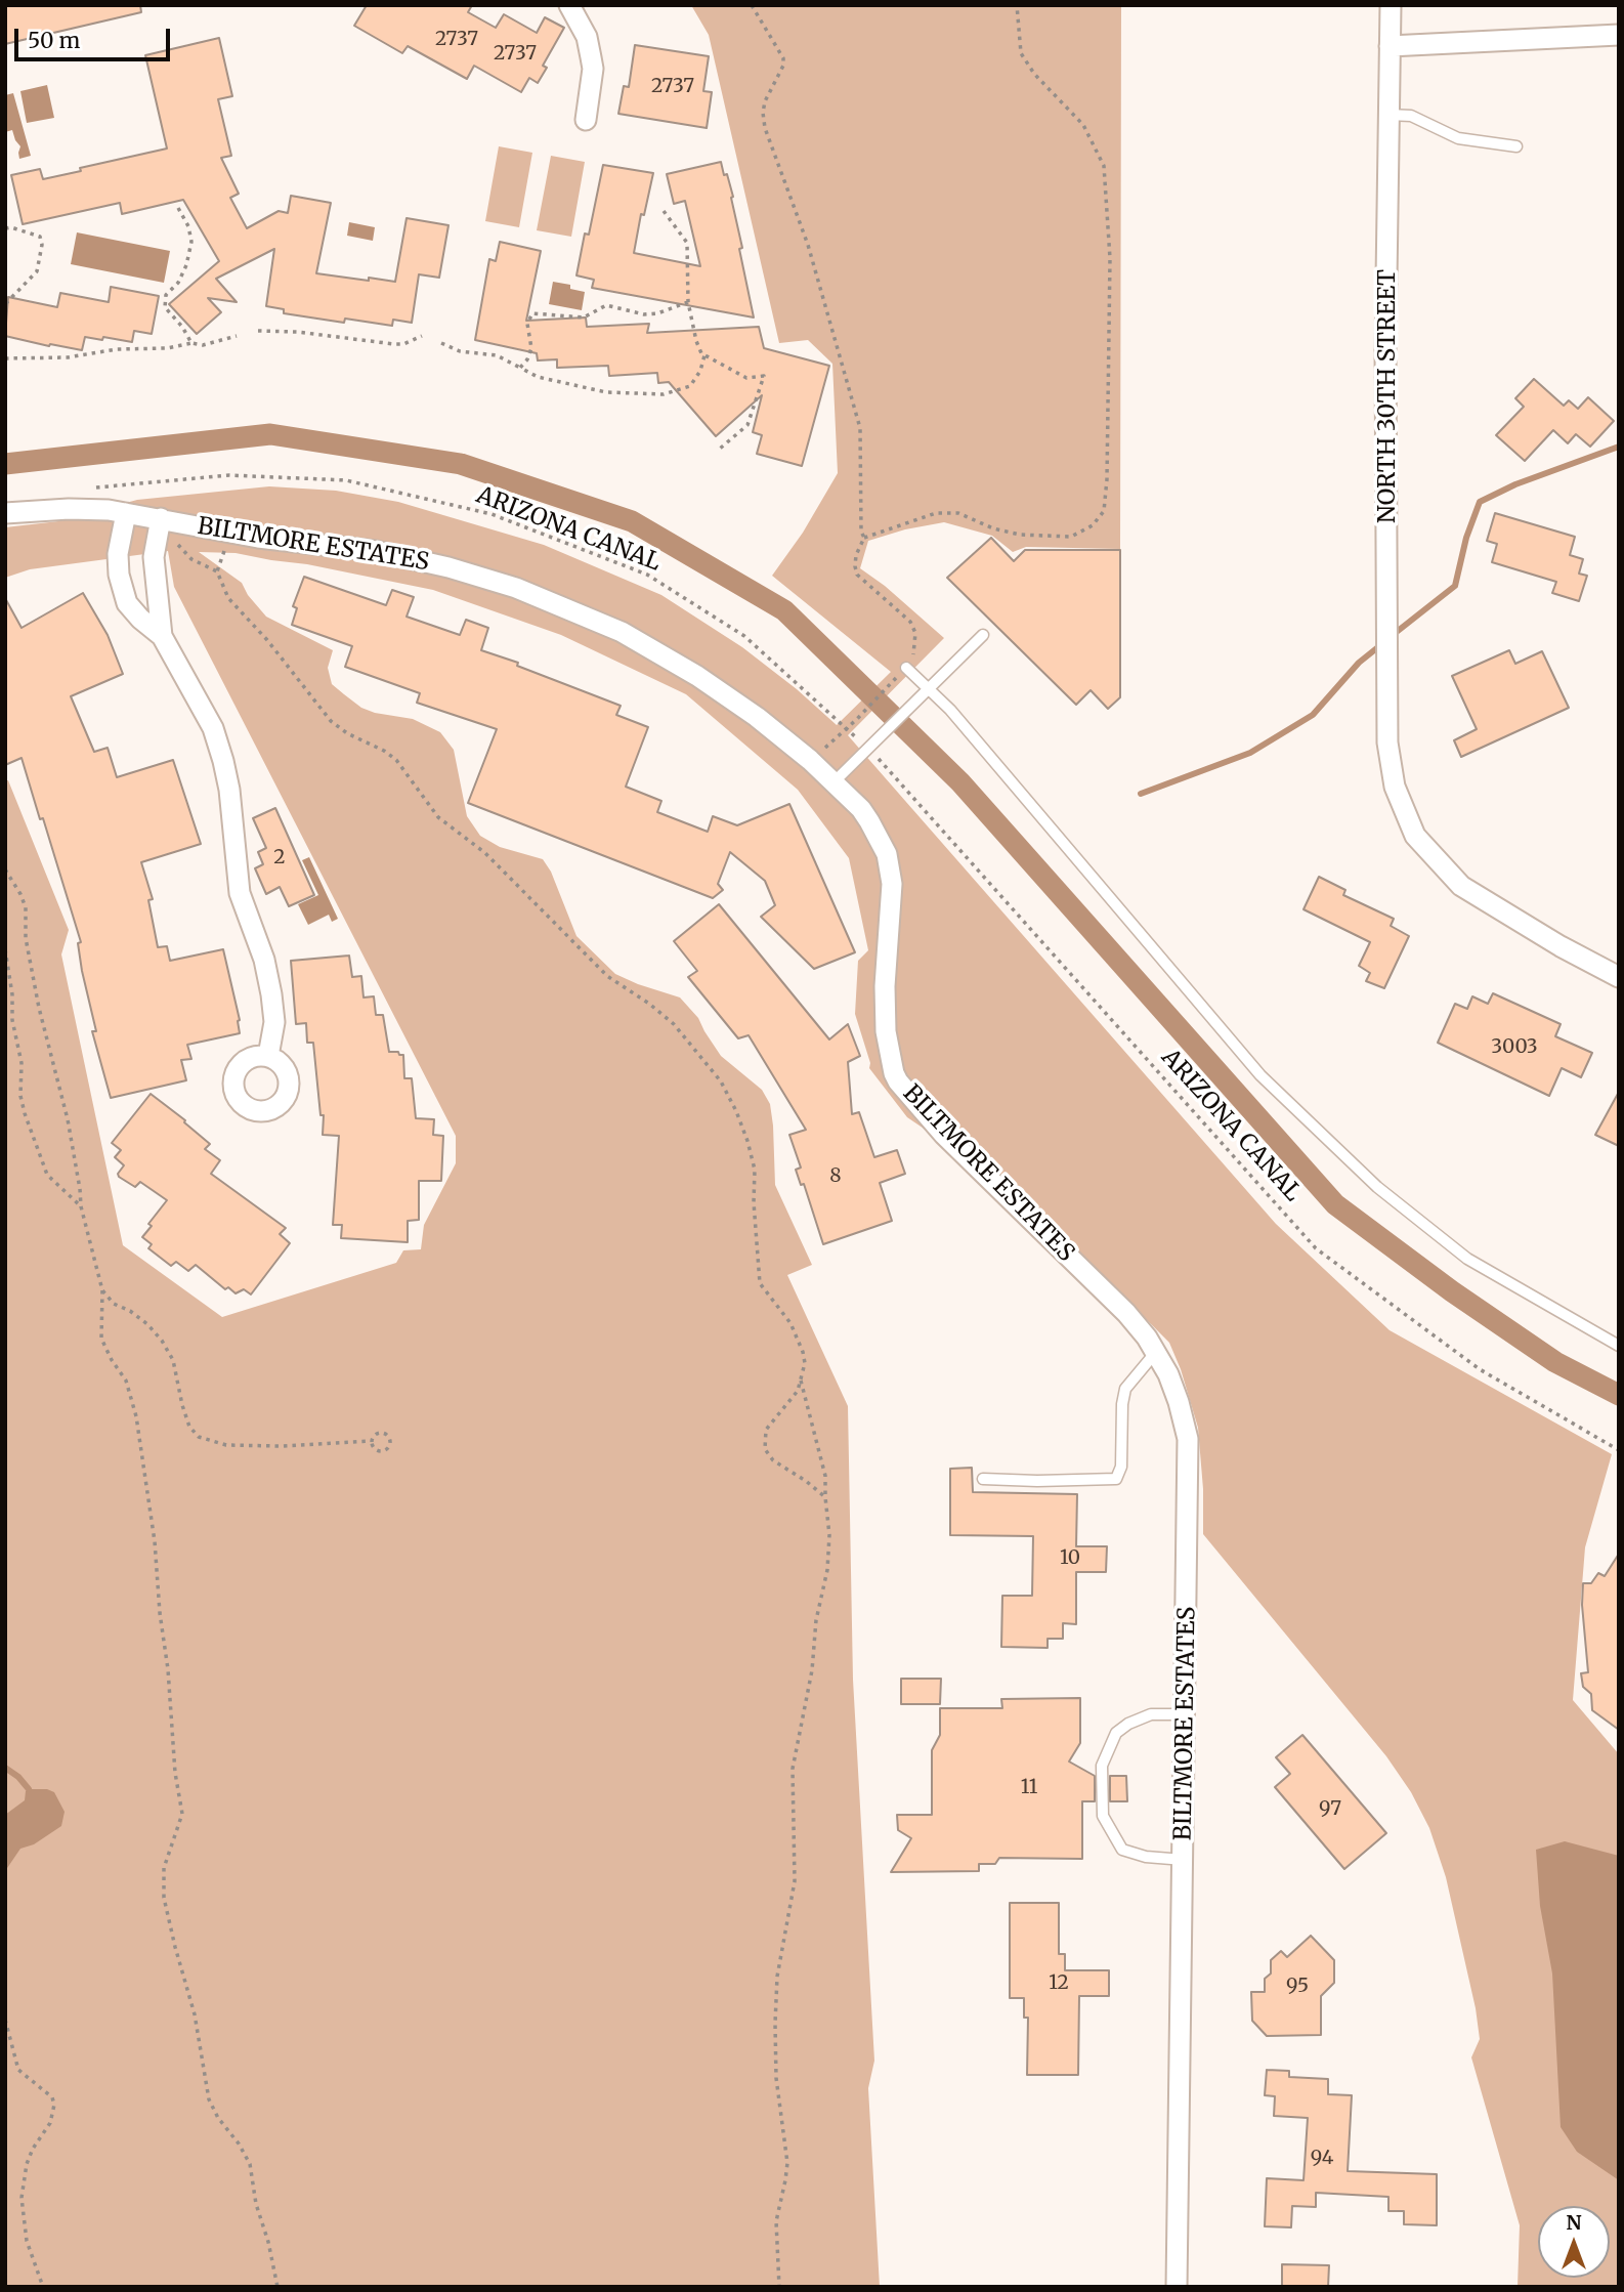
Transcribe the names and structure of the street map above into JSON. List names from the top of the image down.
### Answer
{
  "streets": {
    "street": ["NORTH 30TH STREET", "BILTMORE ESTATES"],
    "path": ["ARIZONA CANAL"]
  },
  "house_numbers": [
    "2737",
    "2737",
    "2737",
    "2",
    "3003",
    "8",
    "10",
    "11",
    "97",
    "12",
    "95",
    "94"
  ],
  "scale_bar": "50 m",
  "north": "top"
}
